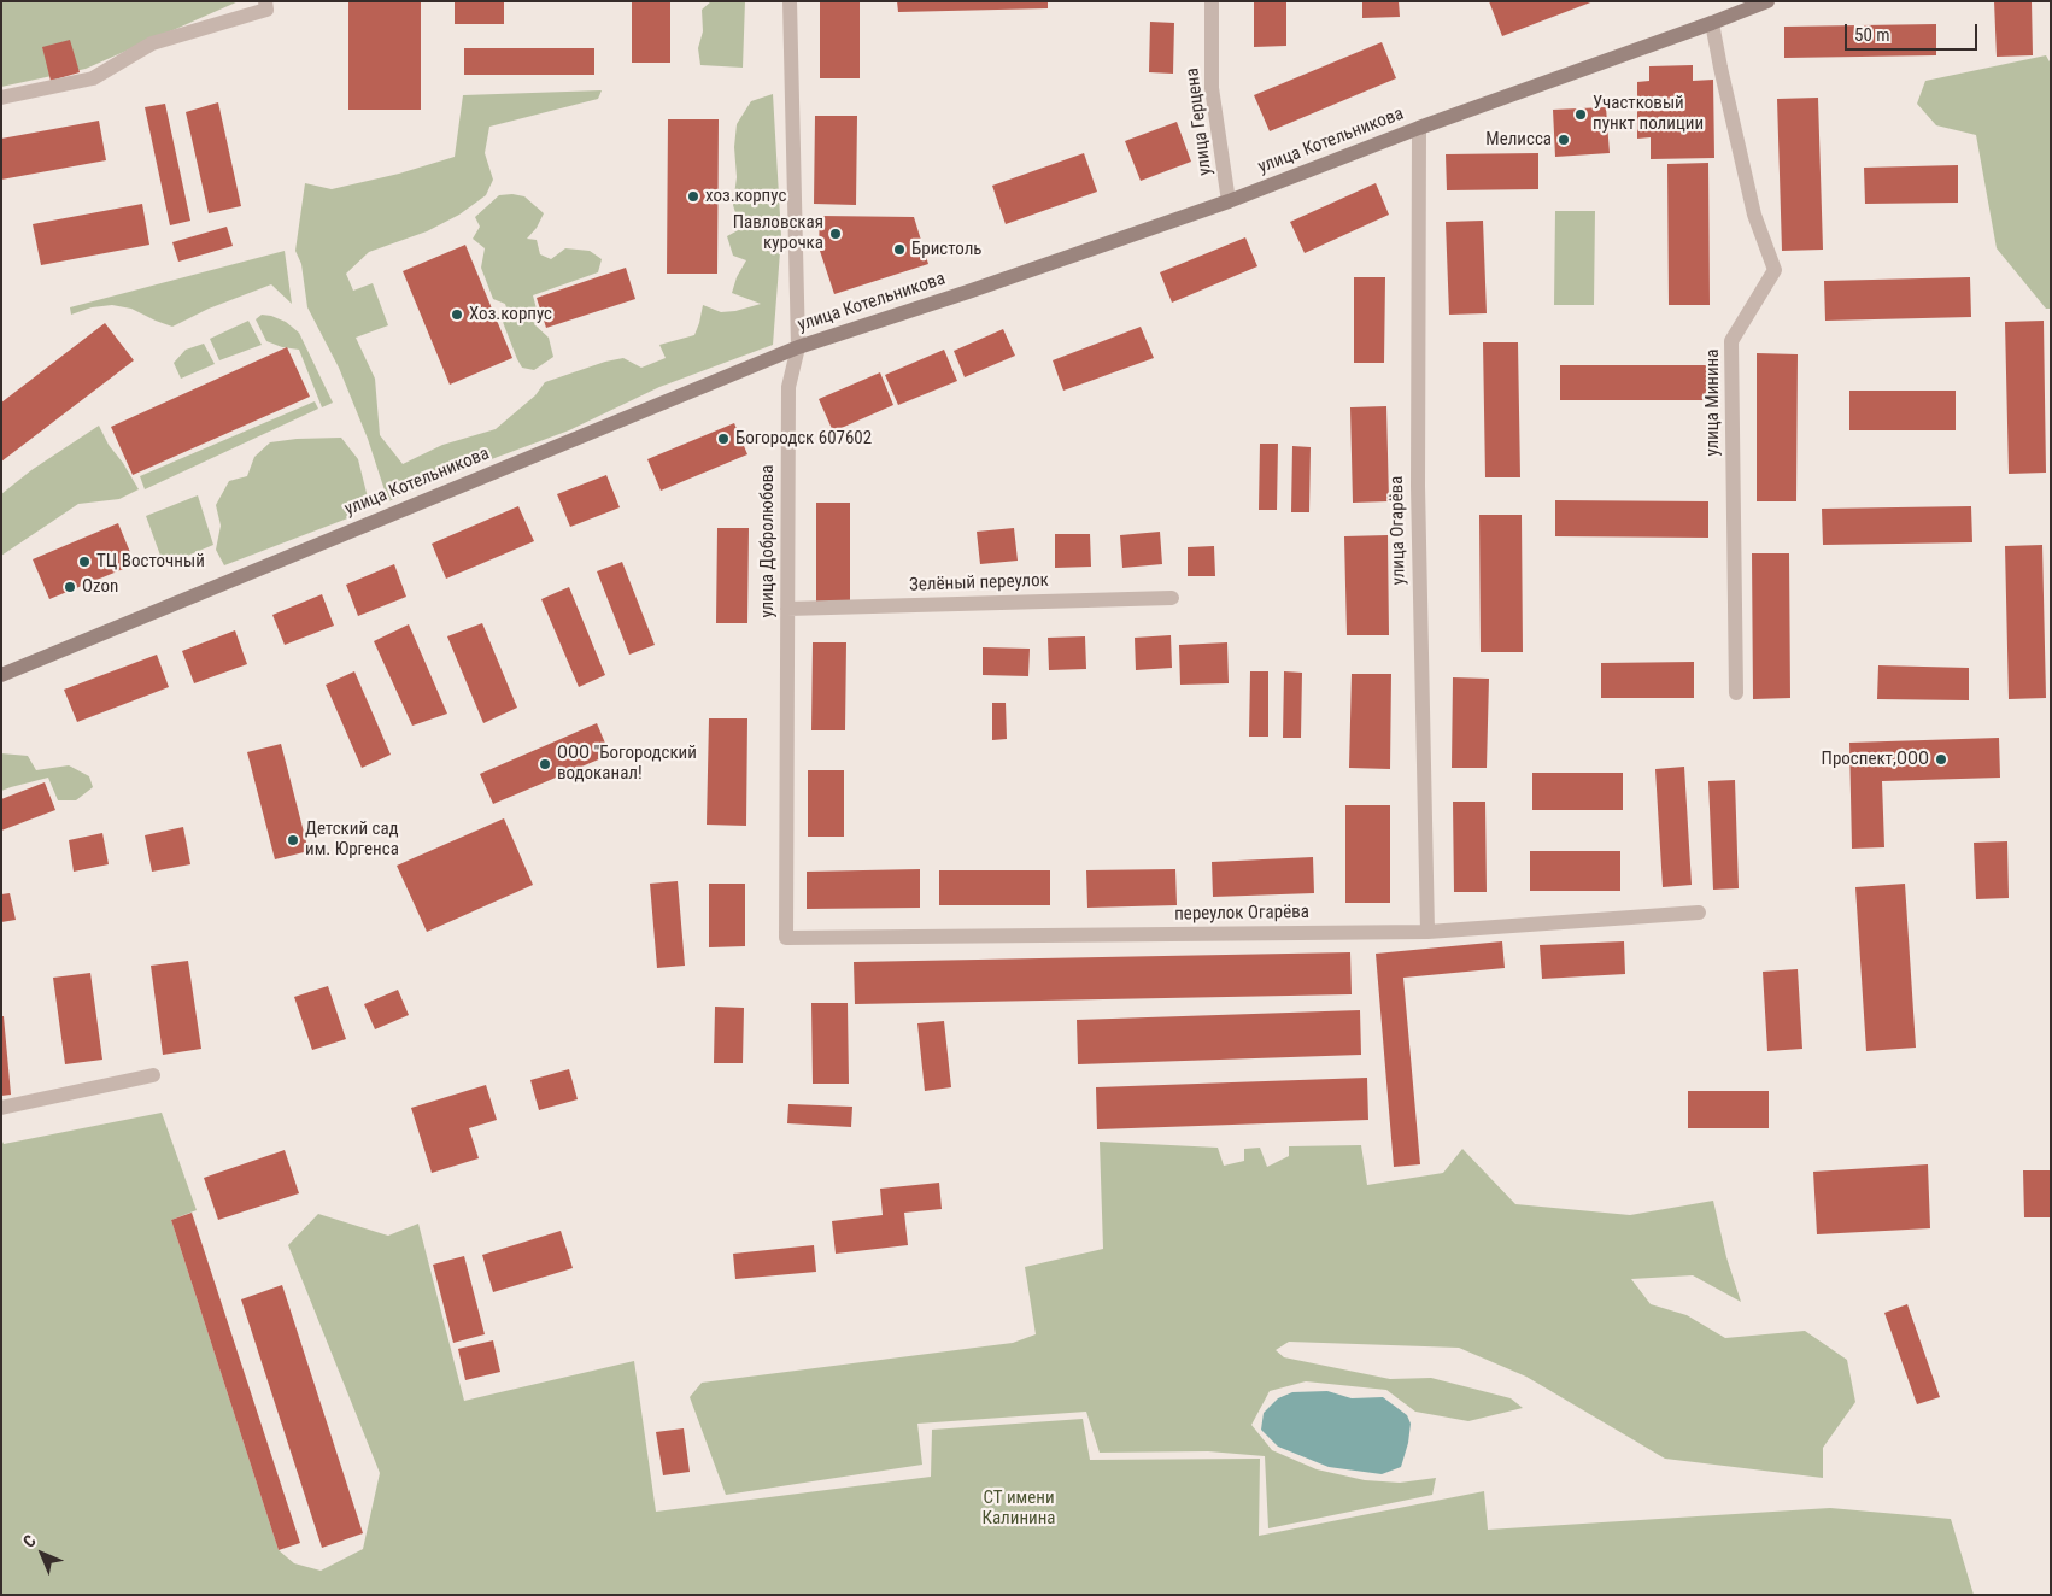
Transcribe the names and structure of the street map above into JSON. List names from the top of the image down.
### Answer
{
  "streets": {
    "street": [
      "улица Герцена",
      "улица Котельникова",
      "улица Минина",
      "улица Огарёва",
      "улица Добролюбова",
      "Зелёный переулок",
      "переулок Огарёва"
    ]
  },
  "crossings": [
    ["улица Герцена", "улица Котельникова"],
    ["улица Котельникова", "улица Минина"],
    ["улица Котельникова", "улица Огарёва"],
    ["улица Котельникова", "улица Добролюбова"],
    ["улица Огарёва", "переулок Огарёва"],
    ["улица Добролюбова", "Зелёный переулок"],
    ["улица Добролюбова", "переулок Огарёва"]
  ],
  "parks": ["СТ имени Калинина"],
  "places": [
    "Участковый пункт полиции",
    "Мелисса",
    "хоз.корпус",
    "Павловская курочка",
    "Бристоль",
    "Хоз.корпус",
    "Богородск 607602",
    "ТЦ Восточный",
    "Ozon",
    "Проспект,ООО",
    "ООО \"Богородский водоканал!",
    "Детский сад им. Юргенса"
  ],
  "scale_bar": "50 m",
  "north": "top left"
}
